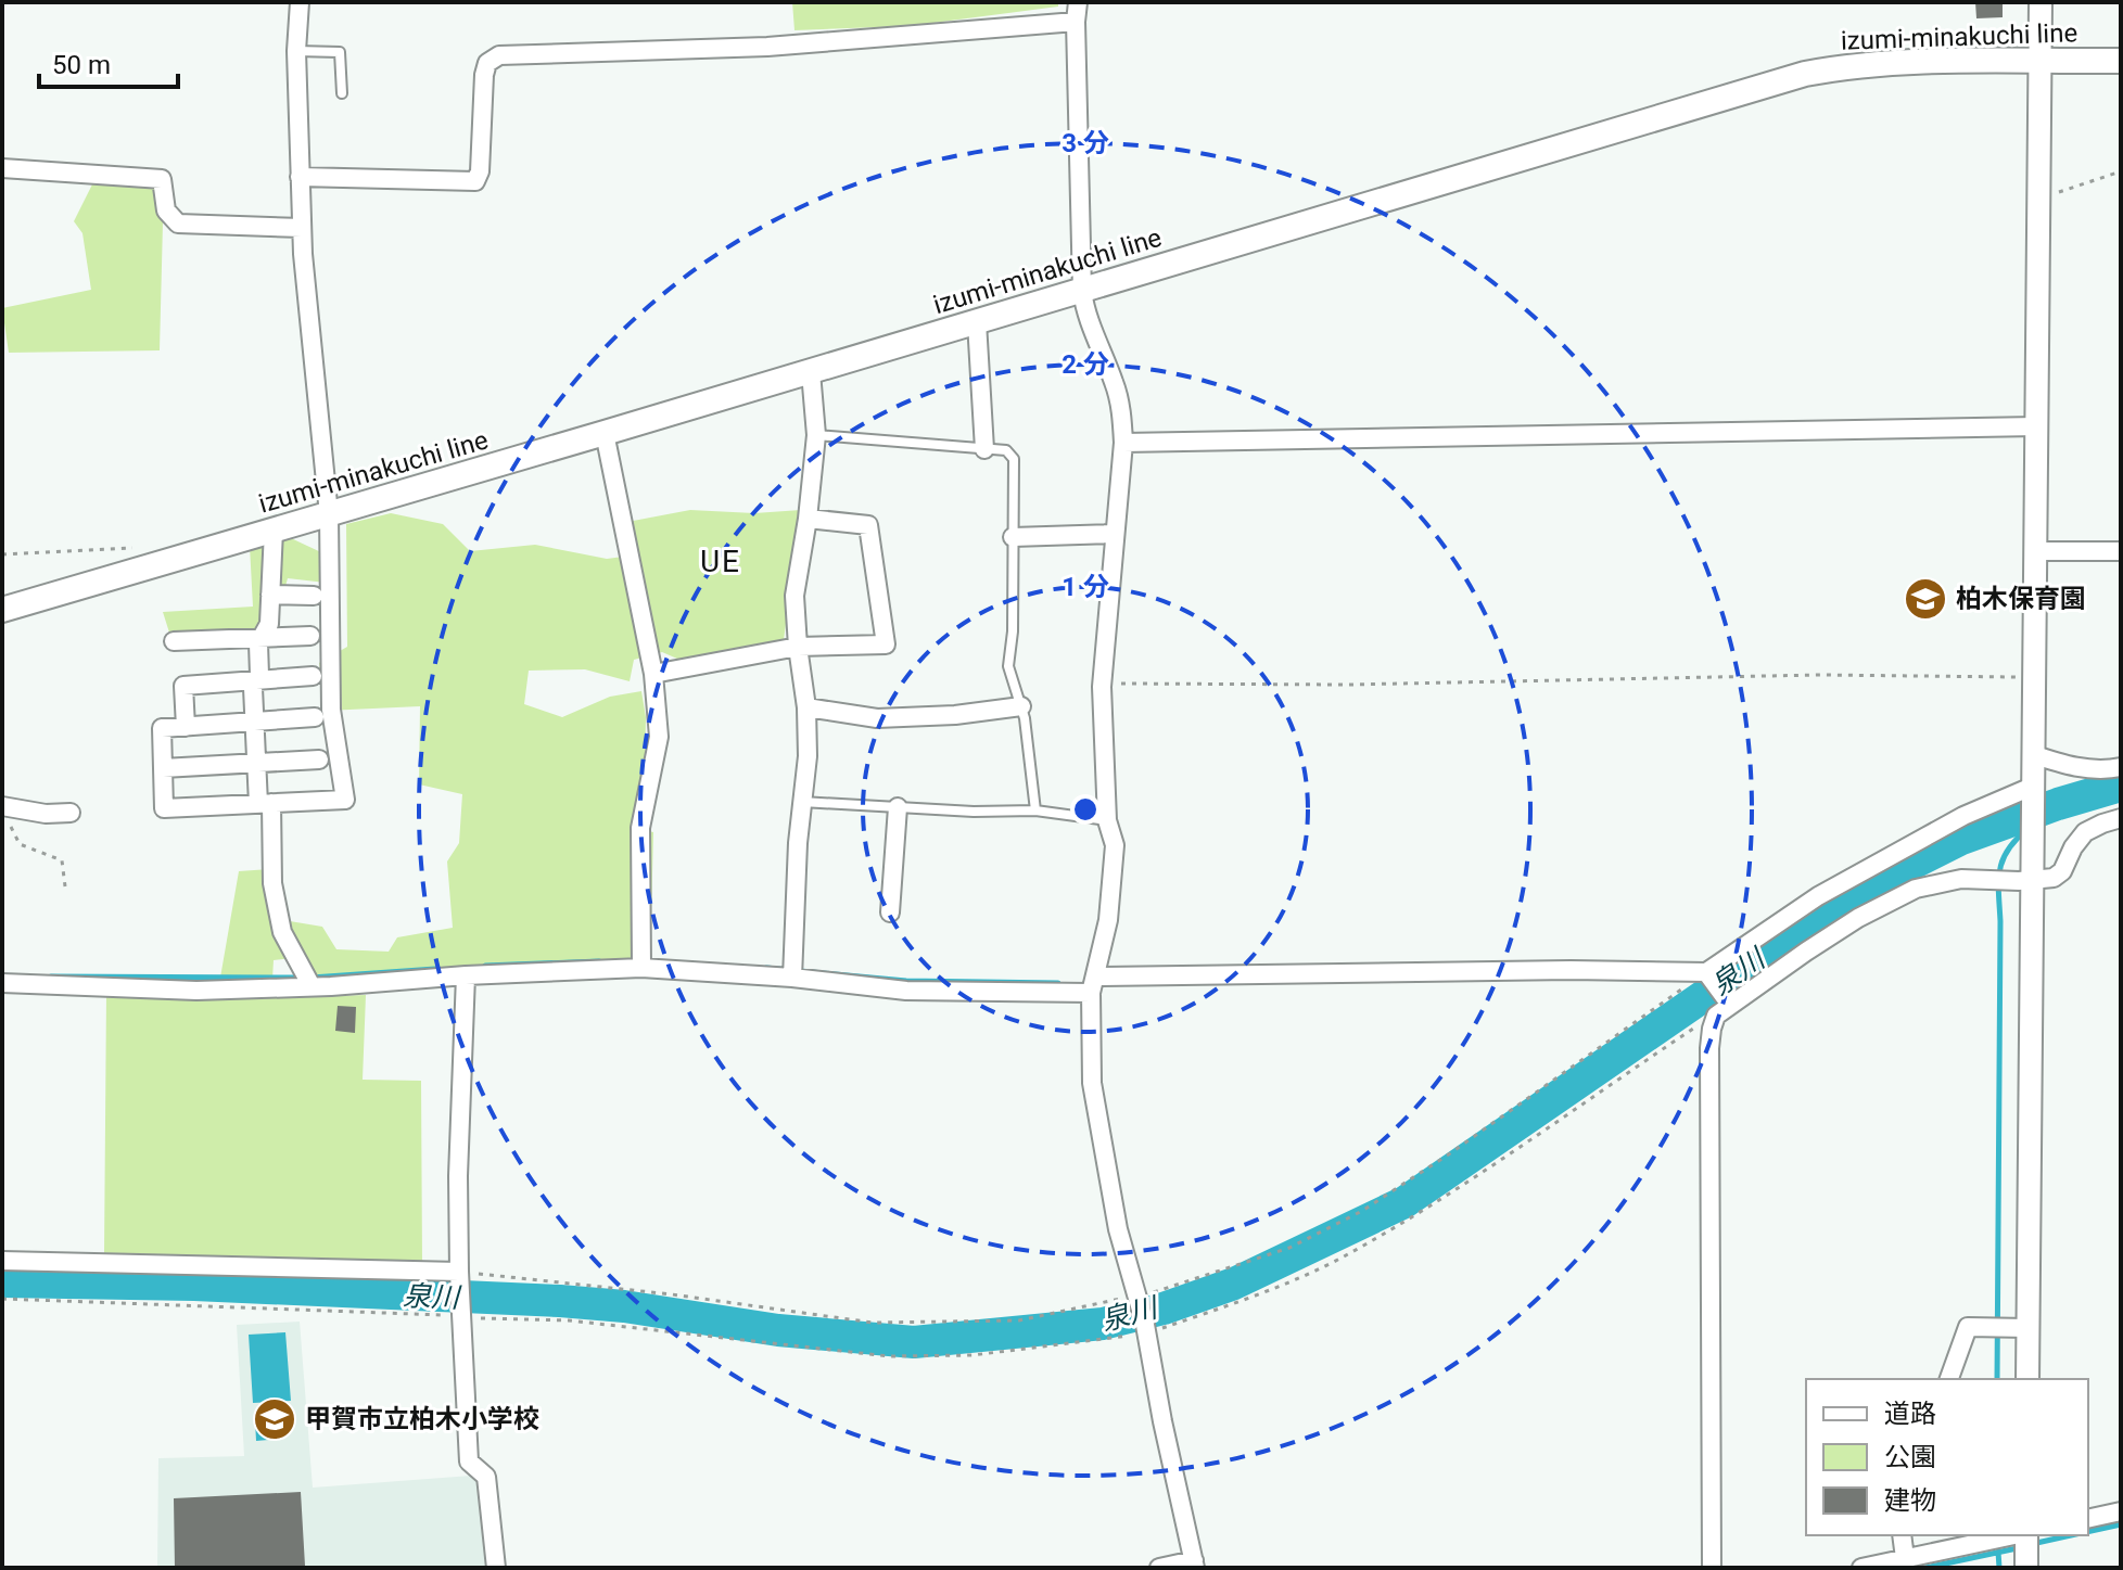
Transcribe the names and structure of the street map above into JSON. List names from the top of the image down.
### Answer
{
  "streets": {
    "main road": ["izumi-minakuchi line"]
  },
  "districts": ["UE"],
  "water": ["泉川"],
  "places": {
    "school or university": ["柏木保育園", "甲賀市立柏木小学校"]
  },
  "legend": ["道路", "公園", "建物"],
  "scale_bar": "50 m",
  "rings": ["3 分", "2 分", "1 分"]
}
